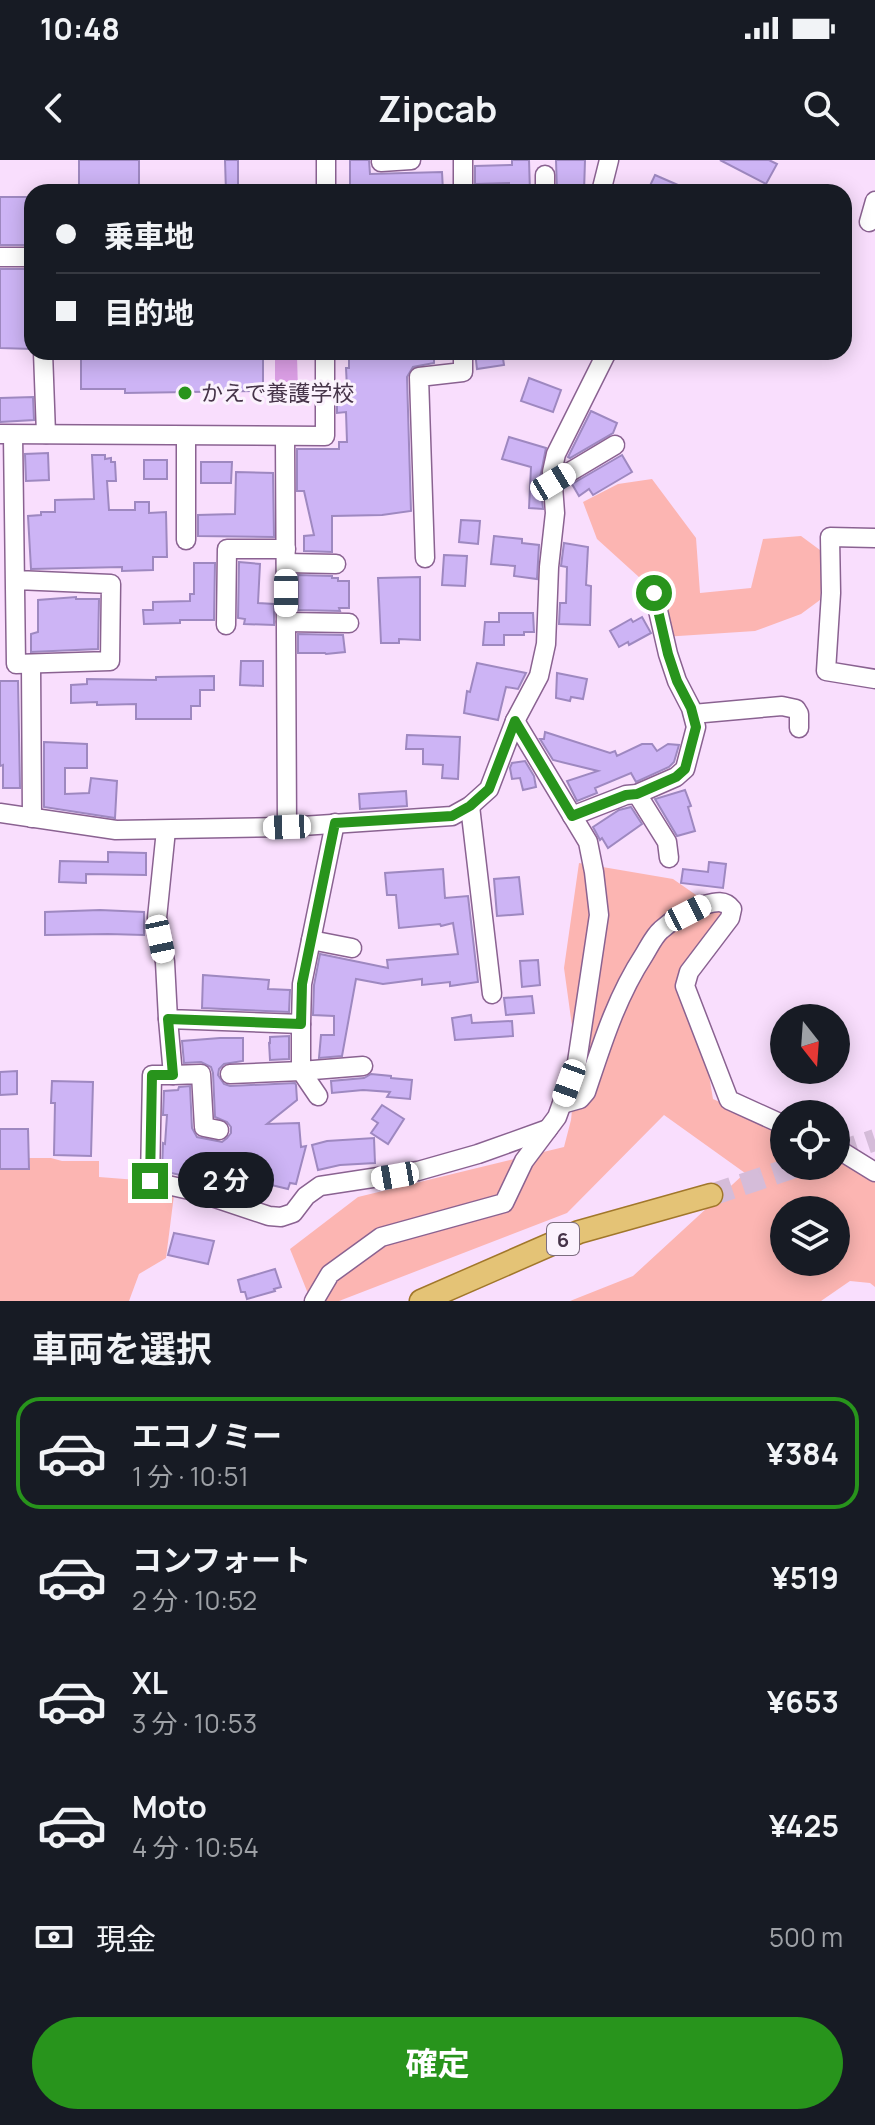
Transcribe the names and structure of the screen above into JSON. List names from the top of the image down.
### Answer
{
  "streets": {
    "main road": ["6"]
  },
  "places": ["かえで養護学校"],
  "north": "bottom",
  "page": {
    "status": "10:48",
    "header": "Zipcab",
    "banner": ["乗車地", "目的地"],
    "bubble": "2 分",
    "heading": "車両を選択",
    "list": [
      {
        "name": "エコノミー",
        "note": "1 分 · 10:51",
        "value": "¥384"
      },
      {
        "name": "コンフォート",
        "note": "2 分 · 10:52",
        "value": "¥519"
      },
      {
        "name": "XL",
        "note": "3 分 · 10:53",
        "value": "¥653"
      },
      {
        "name": "Moto",
        "note": "4 分 · 10:54",
        "value": "¥425"
      }
    ],
    "pay": ["現金", "500 m"],
    "buttons": "確定"
  }
}
